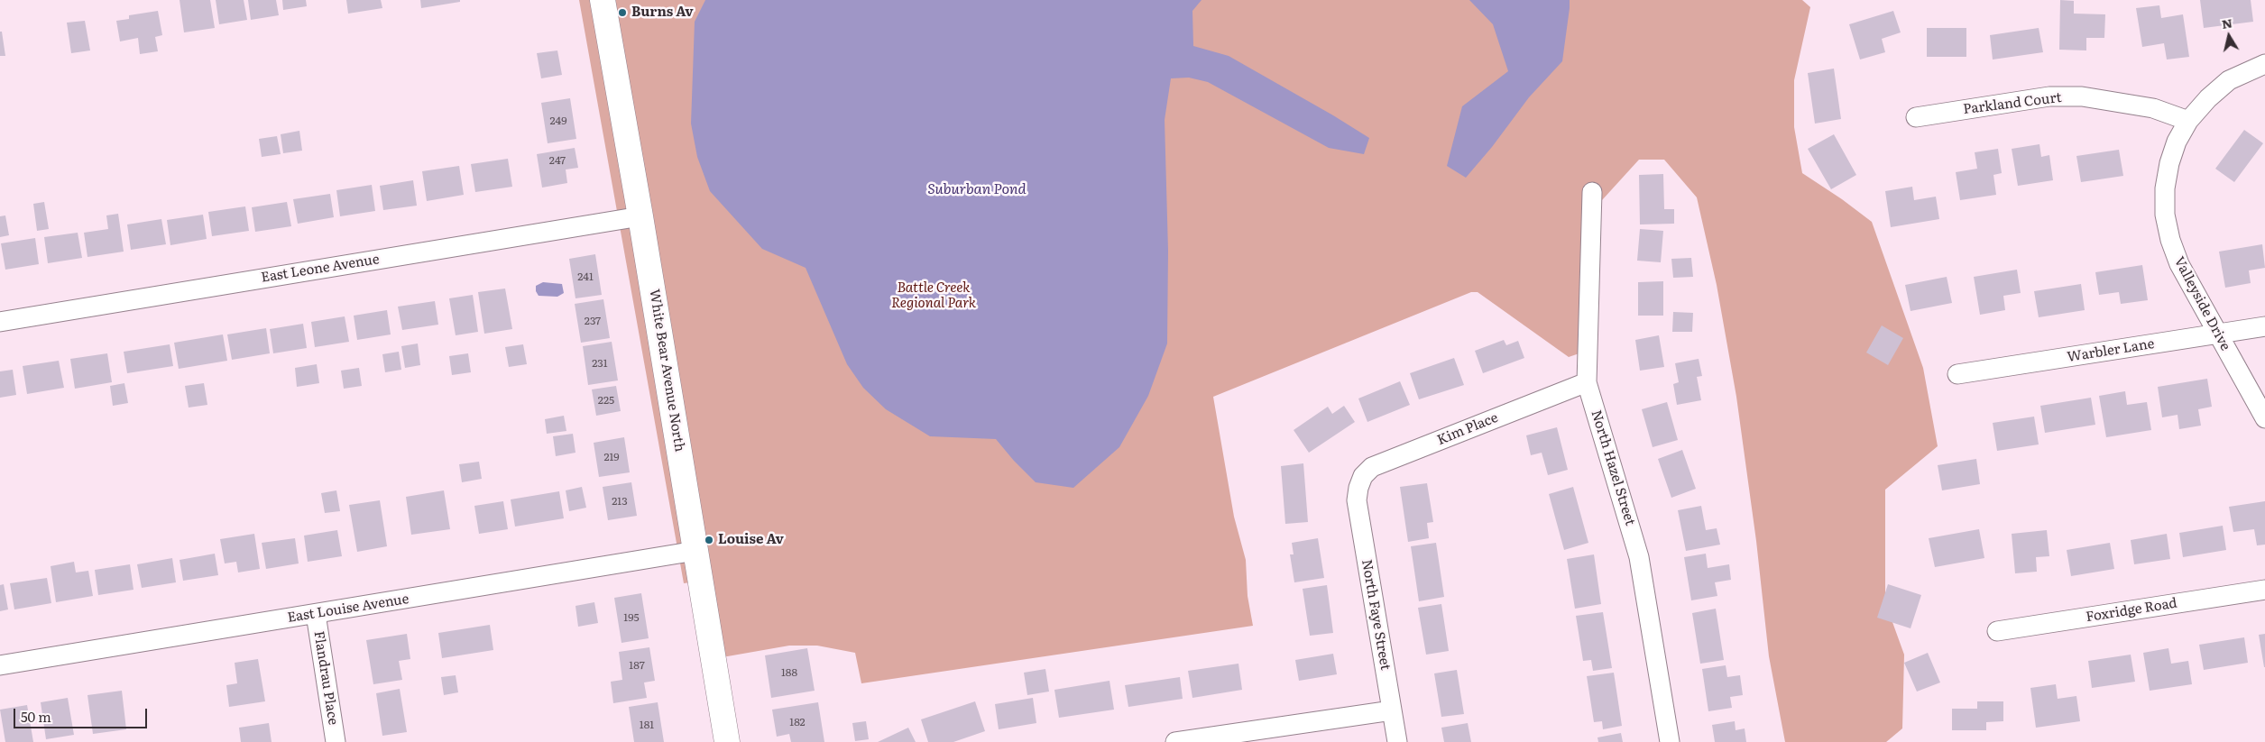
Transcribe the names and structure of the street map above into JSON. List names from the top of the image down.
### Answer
{
  "streets": {
    "street": [
      "Parkland Court",
      "East Leone Avenue",
      "Valleyside Drive",
      "Warbler Lane",
      "White Bear Avenue North",
      "Kim Place",
      "North Hazel Street",
      "East Louise Avenue",
      "Foxridge Road",
      "North Faye Street",
      "Flandrau Place"
    ]
  },
  "crossings": [
    ["Parkland Court", "Valleyside Drive"],
    ["East Leone Avenue", "White Bear Avenue North"],
    ["Valleyside Drive", "Warbler Lane"],
    ["White Bear Avenue North", "East Louise Avenue"],
    ["Kim Place", "North Hazel Street"],
    ["Kim Place", "North Faye Street"],
    ["East Louise Avenue", "Flandrau Place"]
  ],
  "water": ["Suburban Pond"],
  "parks": ["Battle Creek Regional Park"],
  "places": ["Burns Av", "Louise Av"],
  "house_numbers": [
    "249",
    "247",
    "241",
    "237",
    "231",
    "225",
    "219",
    "213",
    "195",
    "187",
    "188",
    "182",
    "181"
  ],
  "scale_bar": "50 m",
  "north": "top"
}
